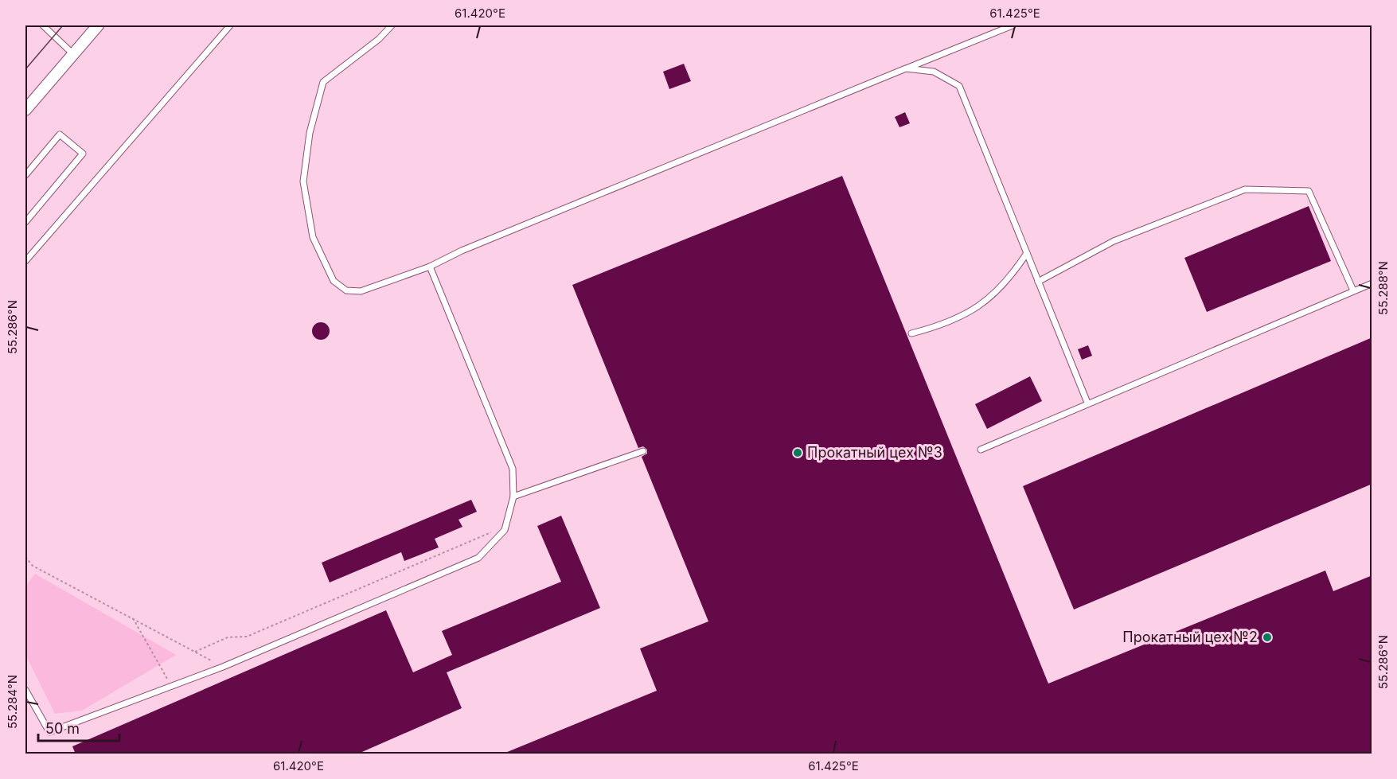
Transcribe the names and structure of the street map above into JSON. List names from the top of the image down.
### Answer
{
  "places": ["Прокатный цех №3", "Прокатный цех №2"],
  "scale_bar": "50 m",
  "coordinates": [
    "61.420°E",
    "61.425°E",
    "55.288°N",
    "55.286°N",
    "55.284°N"
  ]
}
